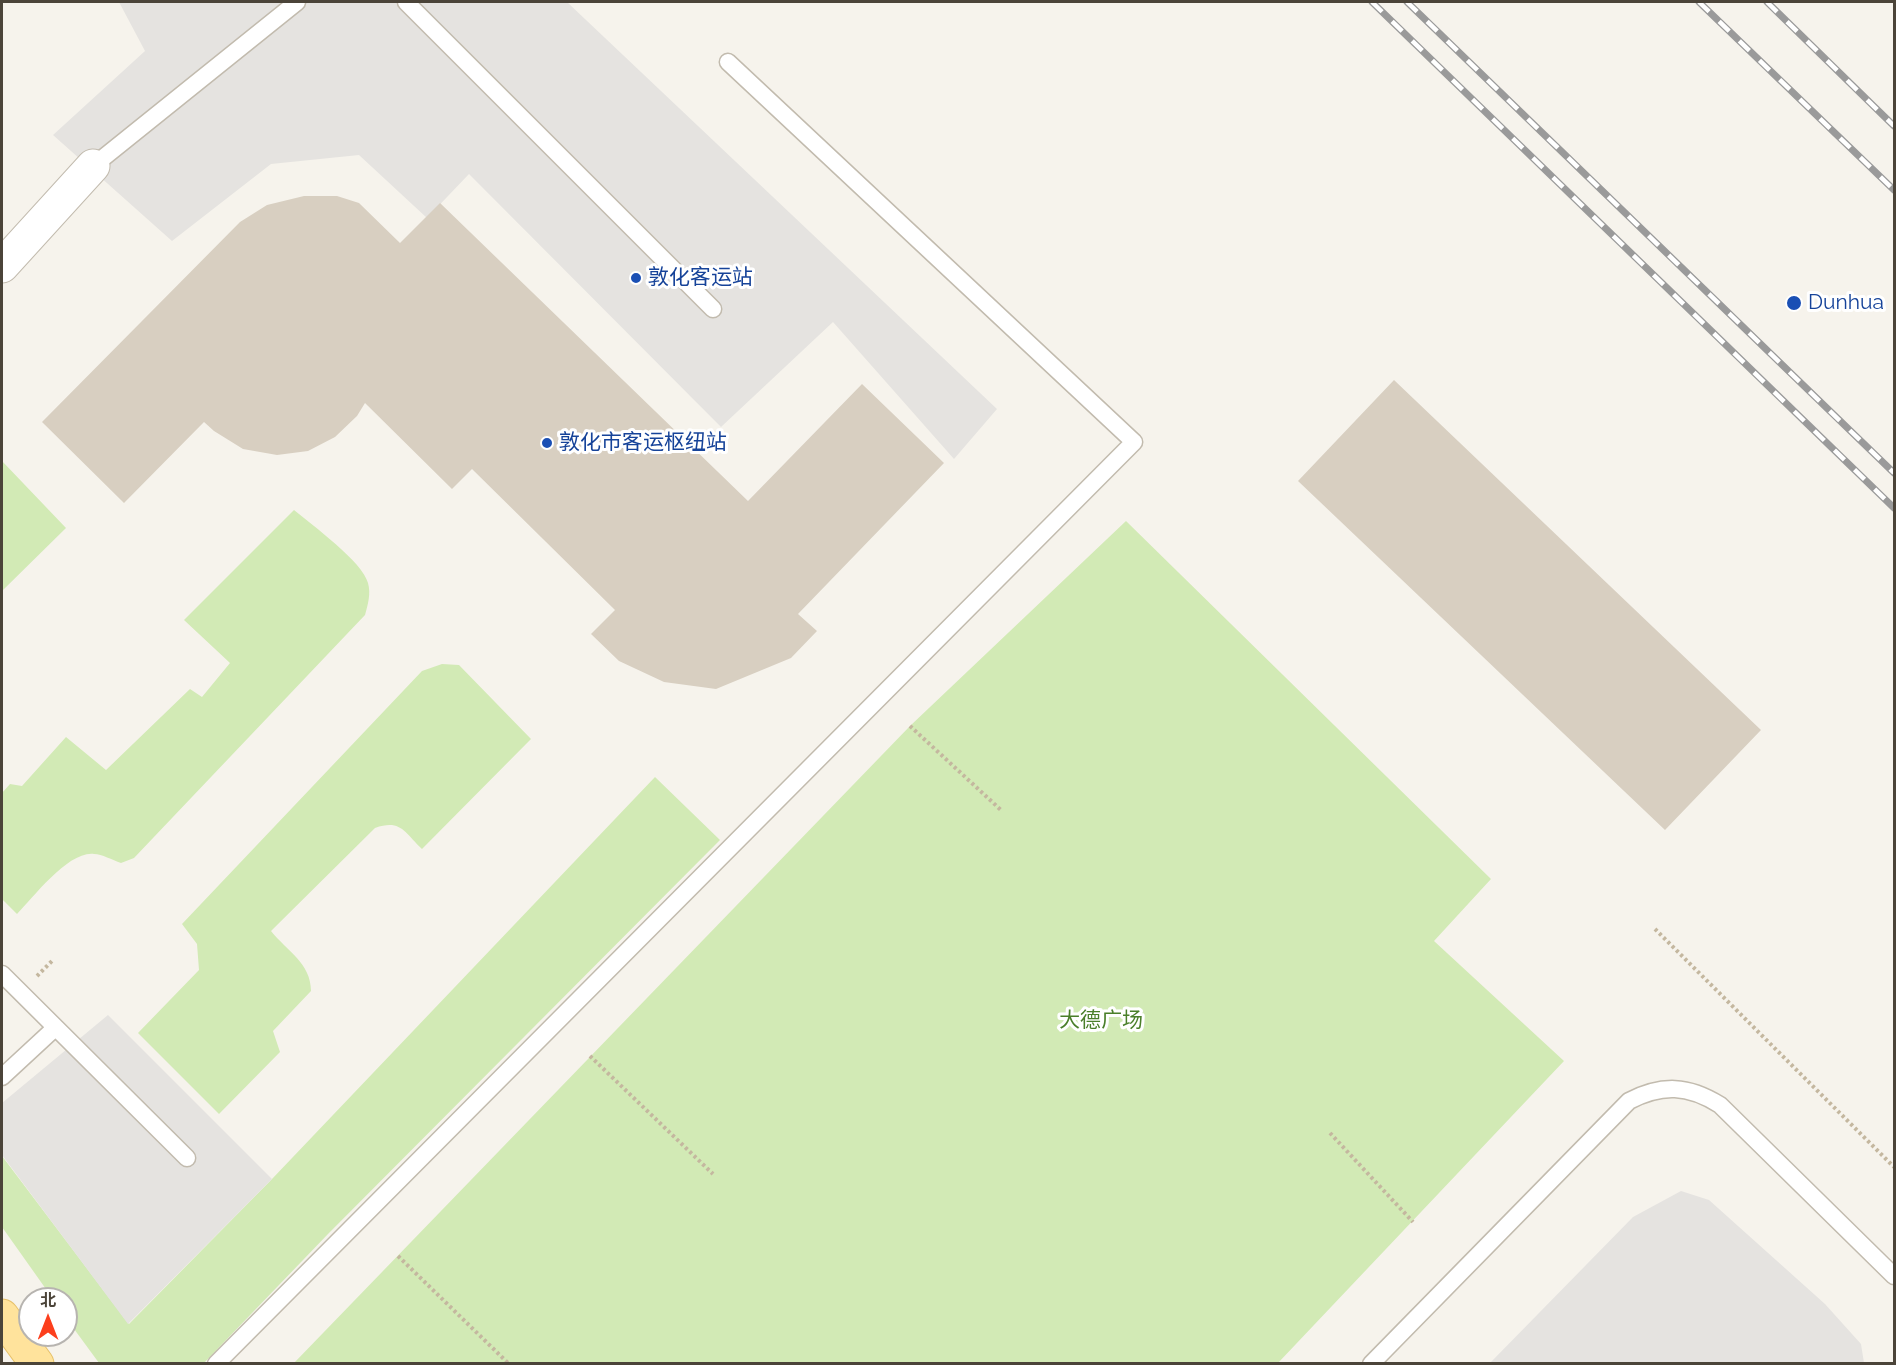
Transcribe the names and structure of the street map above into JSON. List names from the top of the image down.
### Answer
{
  "parks": ["大德广场"],
  "places": ["敦化客运站", "Dunhua", "敦化市客运枢纽站"],
  "north": "top"
}
